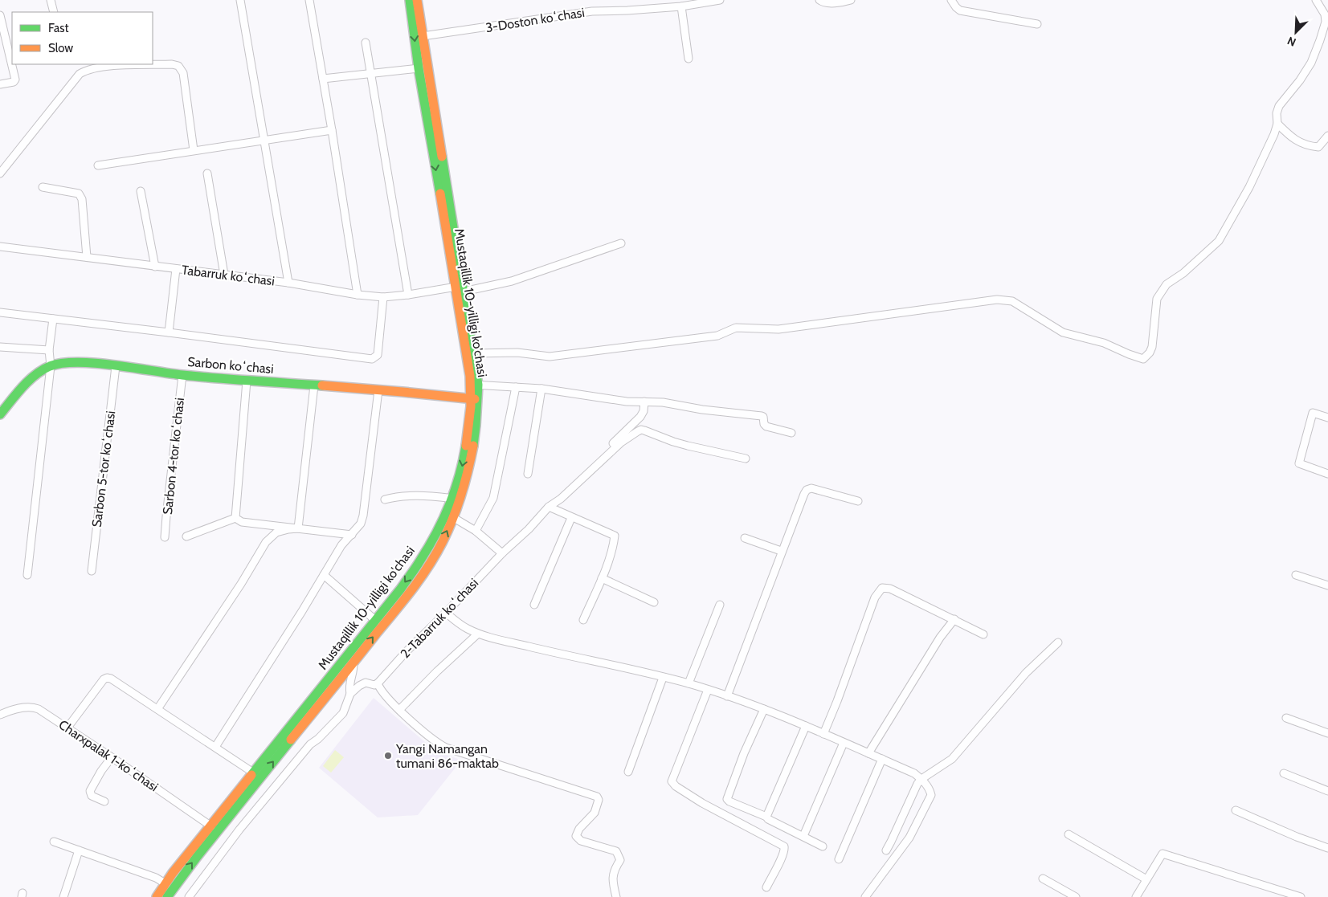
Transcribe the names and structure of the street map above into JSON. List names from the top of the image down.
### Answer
{
  "streets": {
    "main road": ["Mustaqillik 10-yilligi ko'chasi", "Sarbon koʻchasi"],
    "street": [
      "3-Doston koʻchasi",
      "Tabarruk koʻchasi",
      "Sarbon 4-tor koʻchasi",
      "Sarbon 5-tor koʻchasi",
      "2-Tabarruk koʻchasi",
      "Charxpalak 1-koʻchasi"
    ]
  },
  "crossings": [
    ["3-Doston koʻchasi", "Mustaqillik 10-yilligi ko'chasi"],
    ["Tabarruk koʻchasi", "Mustaqillik 10-yilligi ko'chasi"],
    ["Mustaqillik 10-yilligi ko'chasi", "Sarbon koʻchasi"],
    ["Mustaqillik 10-yilligi ko'chasi", "Charxpalak 1-koʻchasi"],
    ["Sarbon koʻchasi", "Sarbon 4-tor koʻchasi"],
    ["Sarbon koʻchasi", "Sarbon 5-tor koʻchasi"]
  ],
  "places": ["Yangi Namangan tumani 86-maktab"],
  "legend": ["Fast", "Slow"],
  "north": "bottom left"
}
